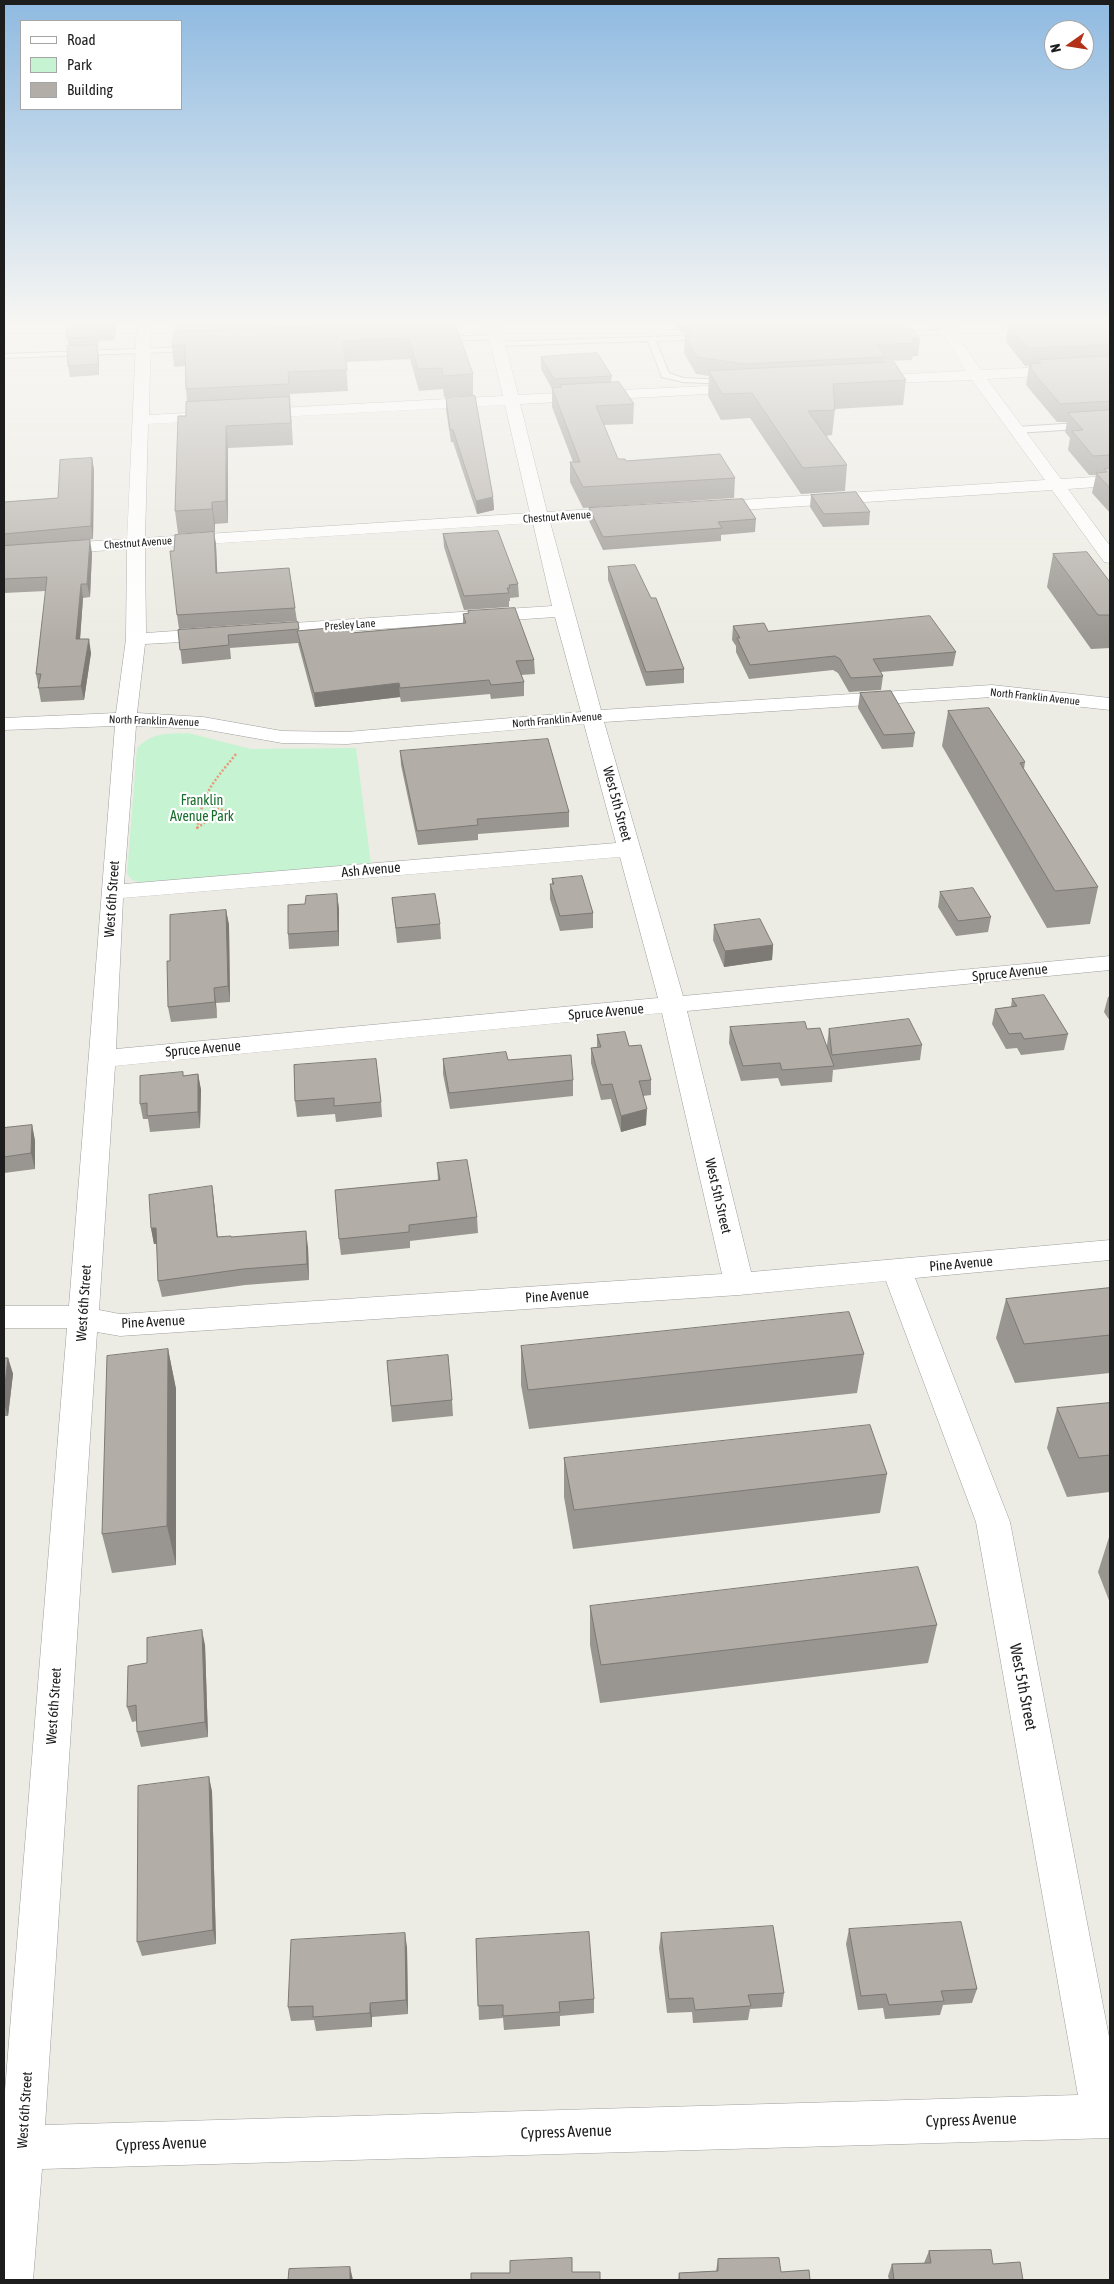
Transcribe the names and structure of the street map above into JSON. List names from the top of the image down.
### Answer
{
  "streets": {
    "street": [
      "Chestnut Avenue",
      "Presley Lane",
      "North Franklin Avenue",
      "West 5th Street",
      "Ash Avenue",
      "West 6th Street",
      "Spruce Avenue",
      "Pine Avenue",
      "Cypress Avenue"
    ]
  },
  "crossings": [
    ["Chestnut Avenue", "West 5th Street"],
    ["Chestnut Avenue", "West 6th Street"],
    ["Presley Lane", "West 5th Street"],
    ["Presley Lane", "West 6th Street"],
    ["North Franklin Avenue", "West 5th Street"],
    ["North Franklin Avenue", "West 6th Street"],
    ["West 5th Street", "Ash Avenue"],
    ["West 5th Street", "Spruce Avenue"],
    ["West 5th Street", "Pine Avenue"],
    ["West 5th Street", "Cypress Avenue"],
    ["Ash Avenue", "West 6th Street"],
    ["West 6th Street", "Spruce Avenue"],
    ["West 6th Street", "Pine Avenue"],
    ["West 6th Street", "Cypress Avenue"]
  ],
  "parks": ["Franklin Avenue Park"],
  "legend": ["Road", "Park", "Building"],
  "north": "left"
}
